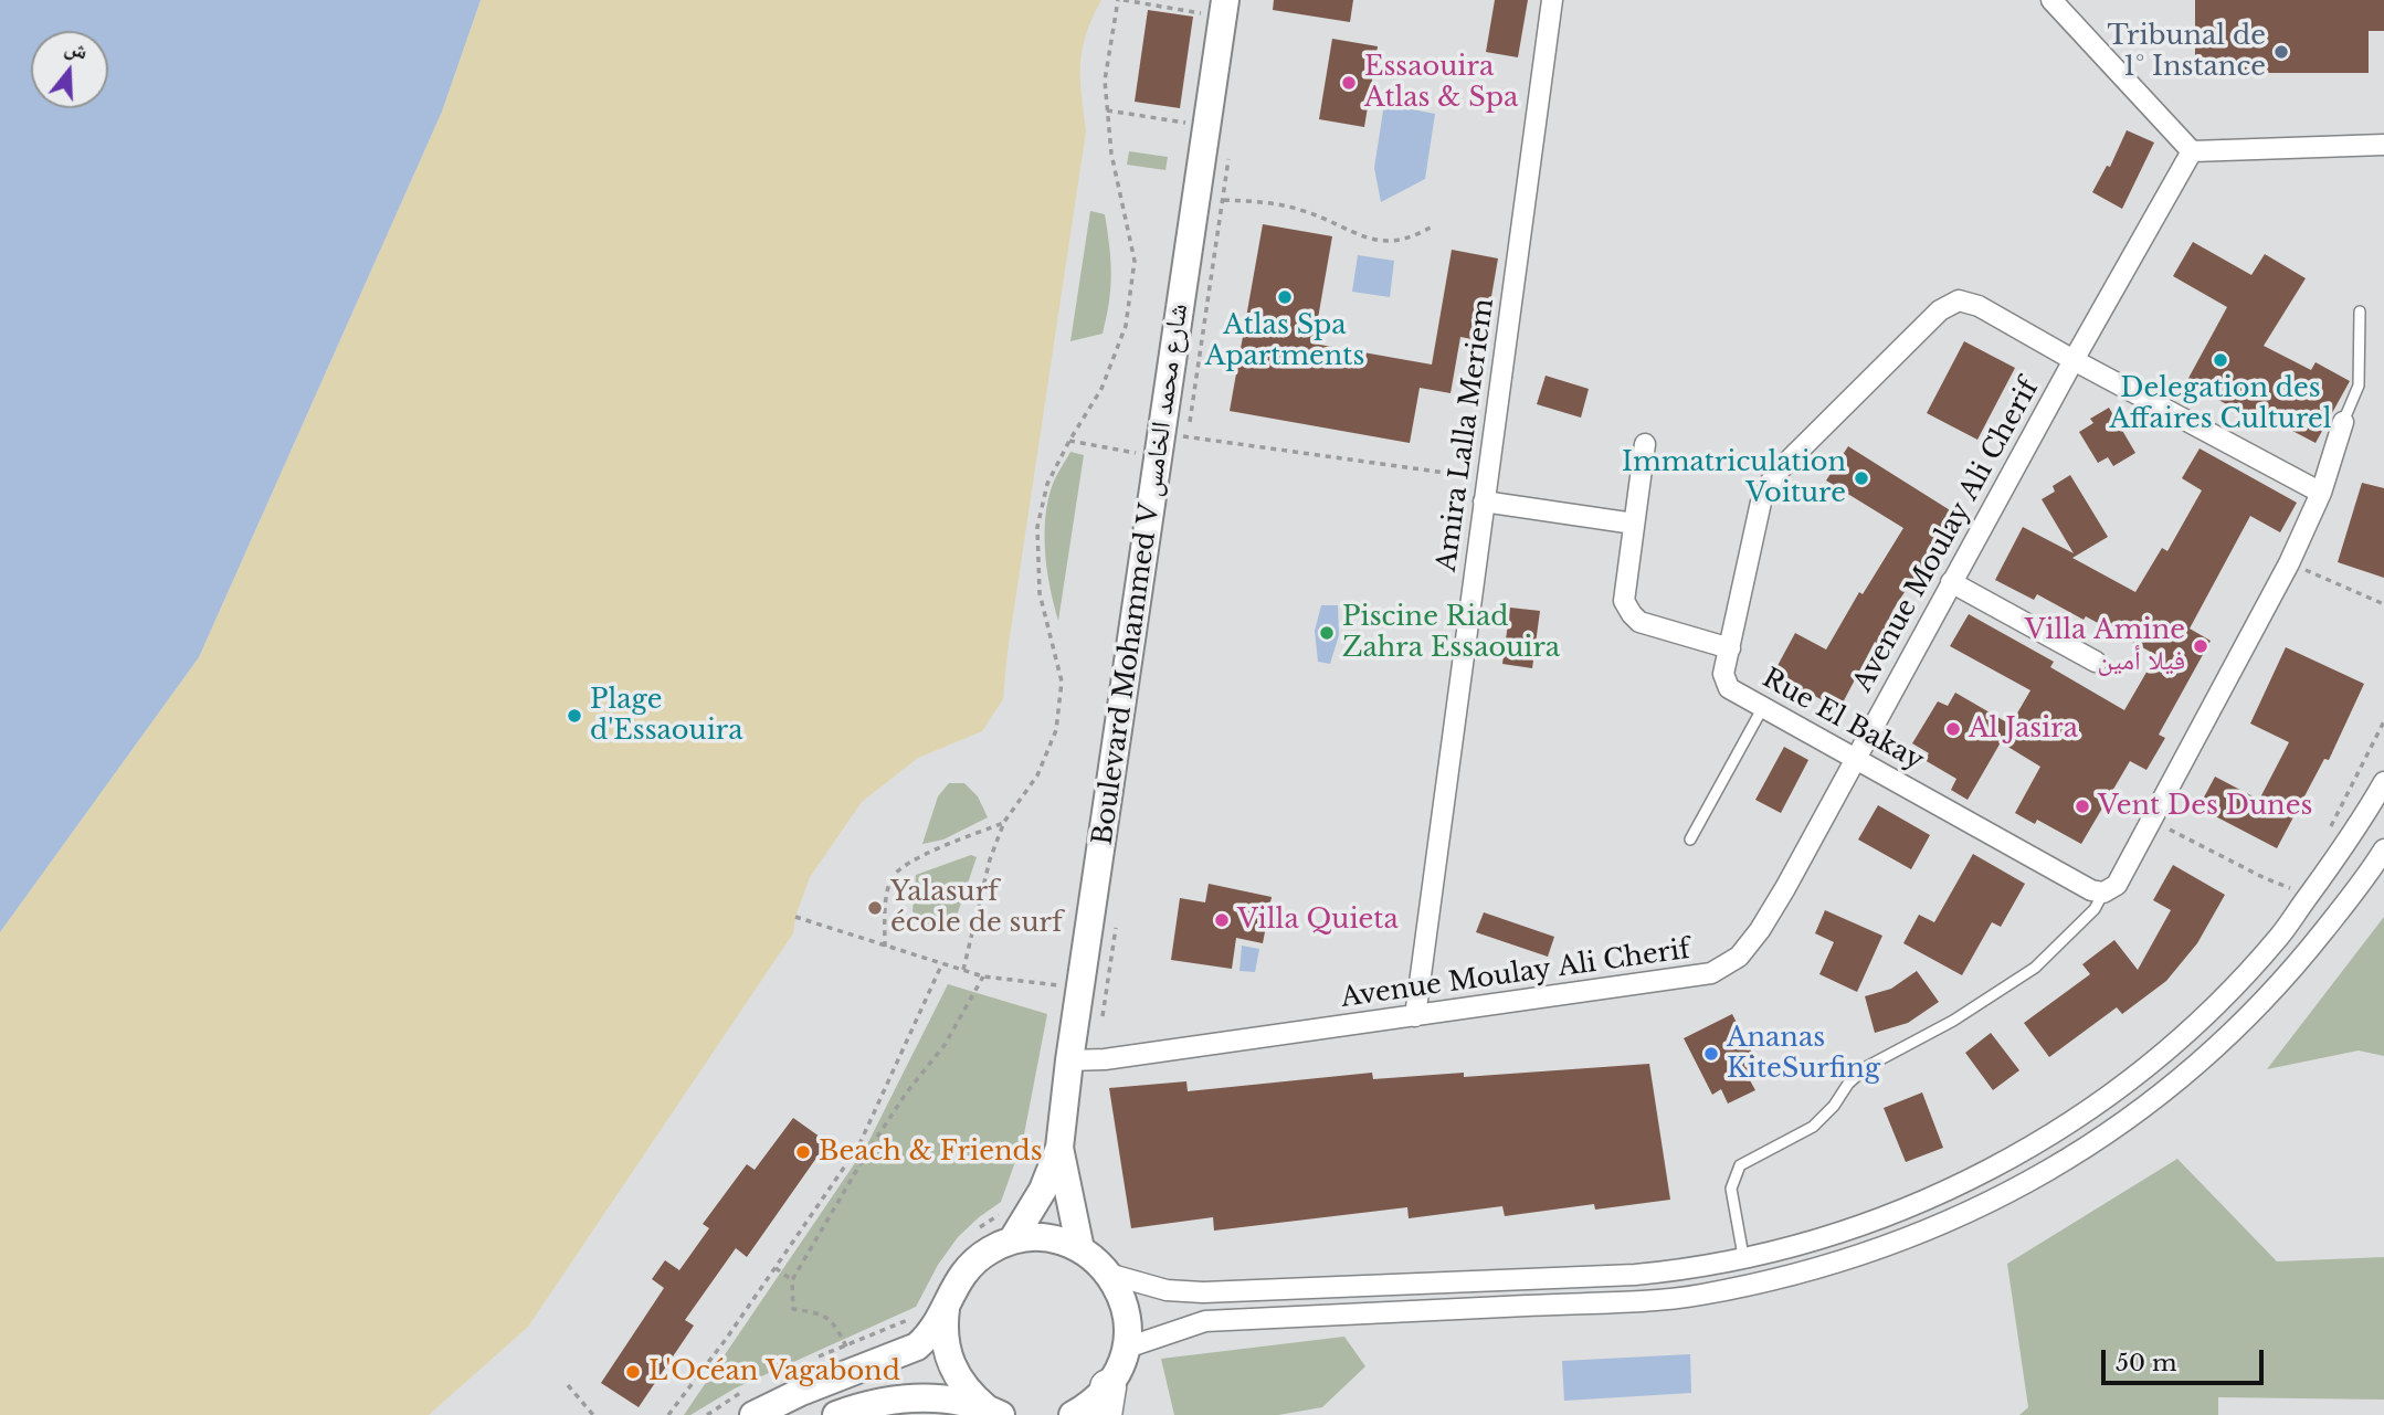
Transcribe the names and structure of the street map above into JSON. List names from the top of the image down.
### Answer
{
  "streets": {
    "street": [
      "Amira Lalla Meriem",
      "Avenue Moulay Ali Cherif",
      "Boulevard Mohammed V شارع محمد الخامس",
      "Rue El Bakay"
    ]
  },
  "crossings": [
    ["Amira Lalla Meriem", "Avenue Moulay Ali Cherif"],
    ["Avenue Moulay Ali Cherif", "Boulevard Mohammed V شارع محمد الخامس"],
    ["Avenue Moulay Ali Cherif", "Rue El Bakay"]
  ],
  "places": [
    "Tribunal de 1° Instance",
    "Essaouira Atlas & Spa",
    "Atlas Spa Apartments",
    "Delegation des Affaires Culturel",
    "Immatriculation Voiture",
    "Piscine Riad Zahra Essaouira",
    "Villa Amine فيلا أمين",
    "Plage d'Essaouira",
    "Al Jasira",
    "Vent Des Dunes",
    "Yalasurf école de surf",
    "Villa Quieta",
    "Ananas KiteSurfing",
    "Beach & Friends",
    "L'Océan Vagabond"
  ],
  "scale_bar": "50 m",
  "north": "top"
}
